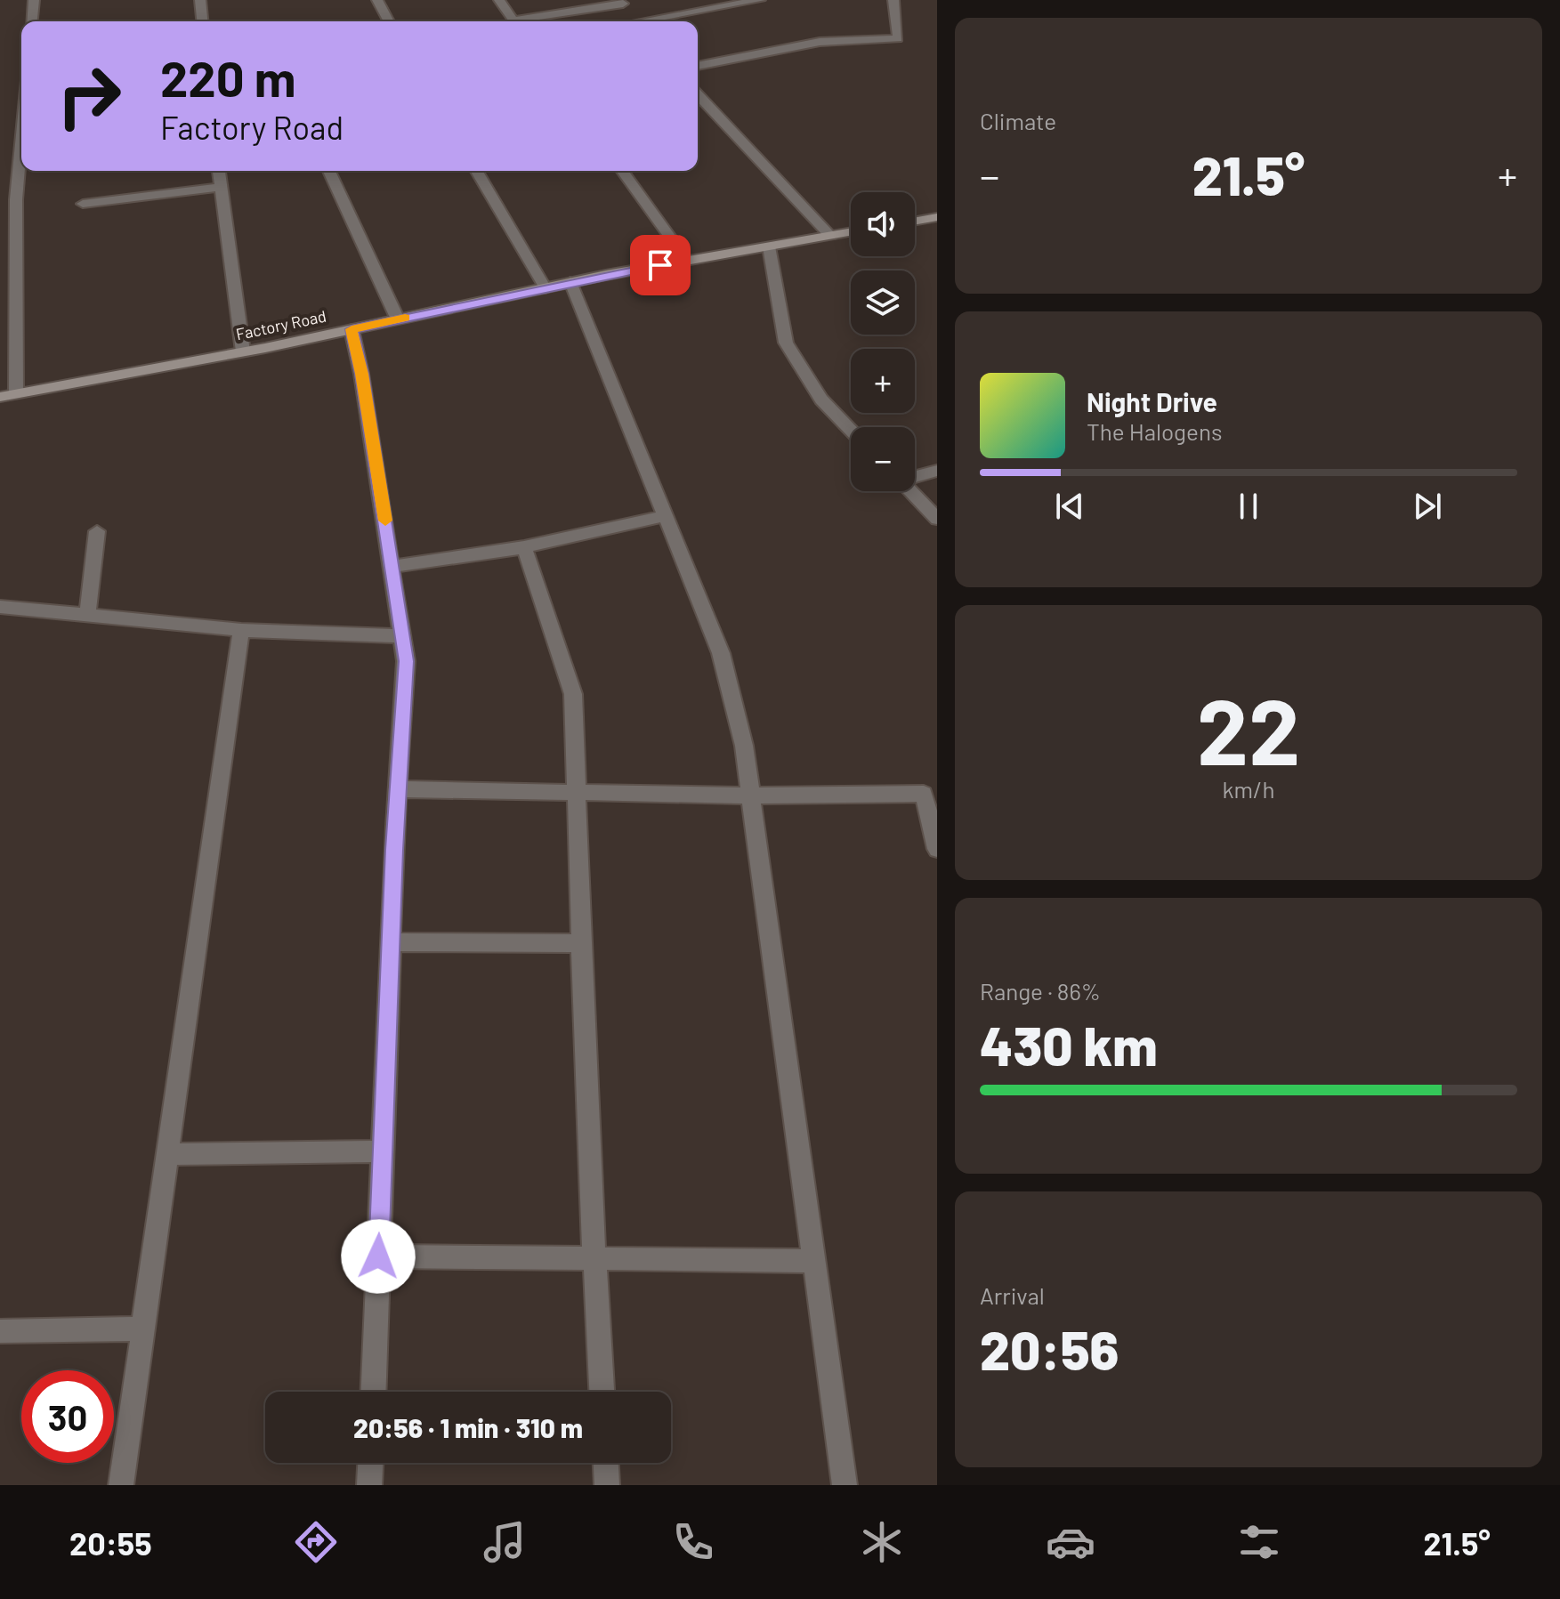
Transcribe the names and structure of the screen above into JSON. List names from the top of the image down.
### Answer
{
  "streets": {
    "main road": ["Factory Road"]
  },
  "page": {
    "tile": [
      "Climate",
      ["22", "km/h"],
      ["Range · 86%", "430 km"],
      ["Arrival", "20:56"]
    ],
    "turn": ["220 m", "Factory Road"],
    "heat": ["−", "21.5°", "+"],
    "map_buttons": ["+", "−"],
    "song": ["Night Drive", "The Halogens"],
    "limit": "30",
    "trip": "20:56 · 1 min · 310 m",
    "tabs": ["20:55", "21.5°"]
  }
}
